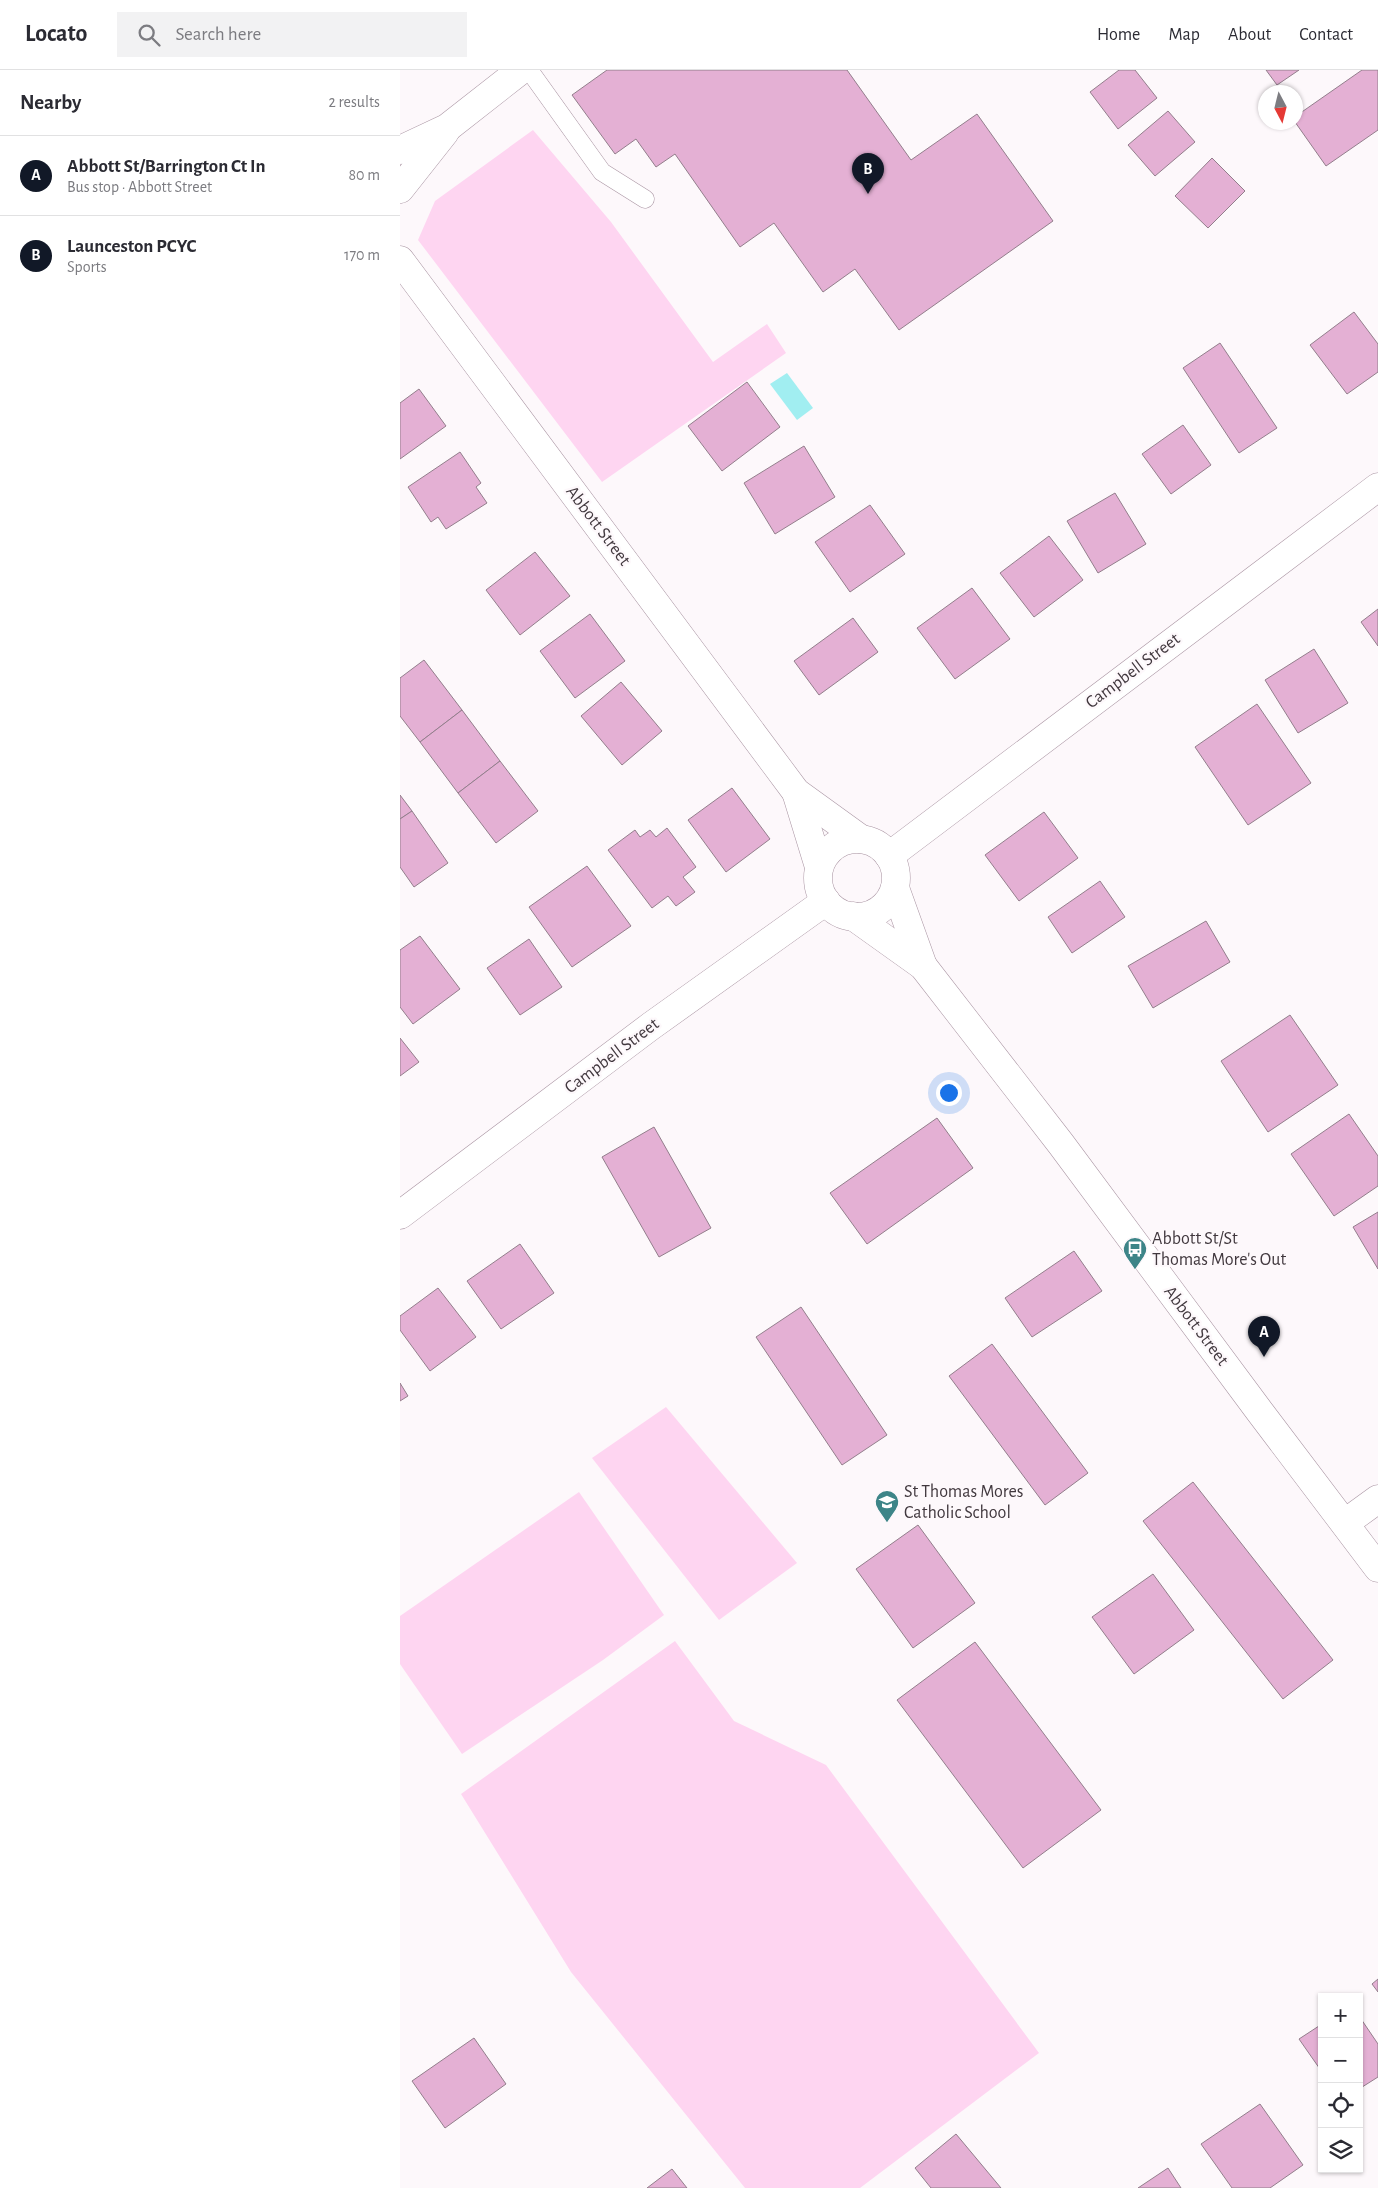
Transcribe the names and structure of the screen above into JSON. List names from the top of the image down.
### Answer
{
  "streets": {
    "street": ["Abbott Street", "Campbell Street"]
  },
  "crossings": [
    ["Abbott Street", "Campbell Street"]
  ],
  "places": {
    "bus stop": ["Abbott St/St Thomas More's Out"],
    "school or university": ["St Thomas Mores Catholic School"]
  },
  "north": "bottom",
  "page": {
    "header": "Locato",
    "search": "Search here",
    "nav": [
      "Home",
      "Map",
      "About",
      "Contact"
    ],
    "heading": ["Nearby", "2 results"],
    "list": [
      {
        "mark": "A",
        "name": "Abbott St/Barrington Ct In",
        "note": "Bus stop · Abbott Street",
        "value": "80 m"
      },
      {
        "mark": "B",
        "name": "Launceston PCYC",
        "note": "Sports",
        "value": "170 m"
      }
    ],
    "pins": ["B", "A"],
    "map_buttons": ["+", "−"]
  }
}
